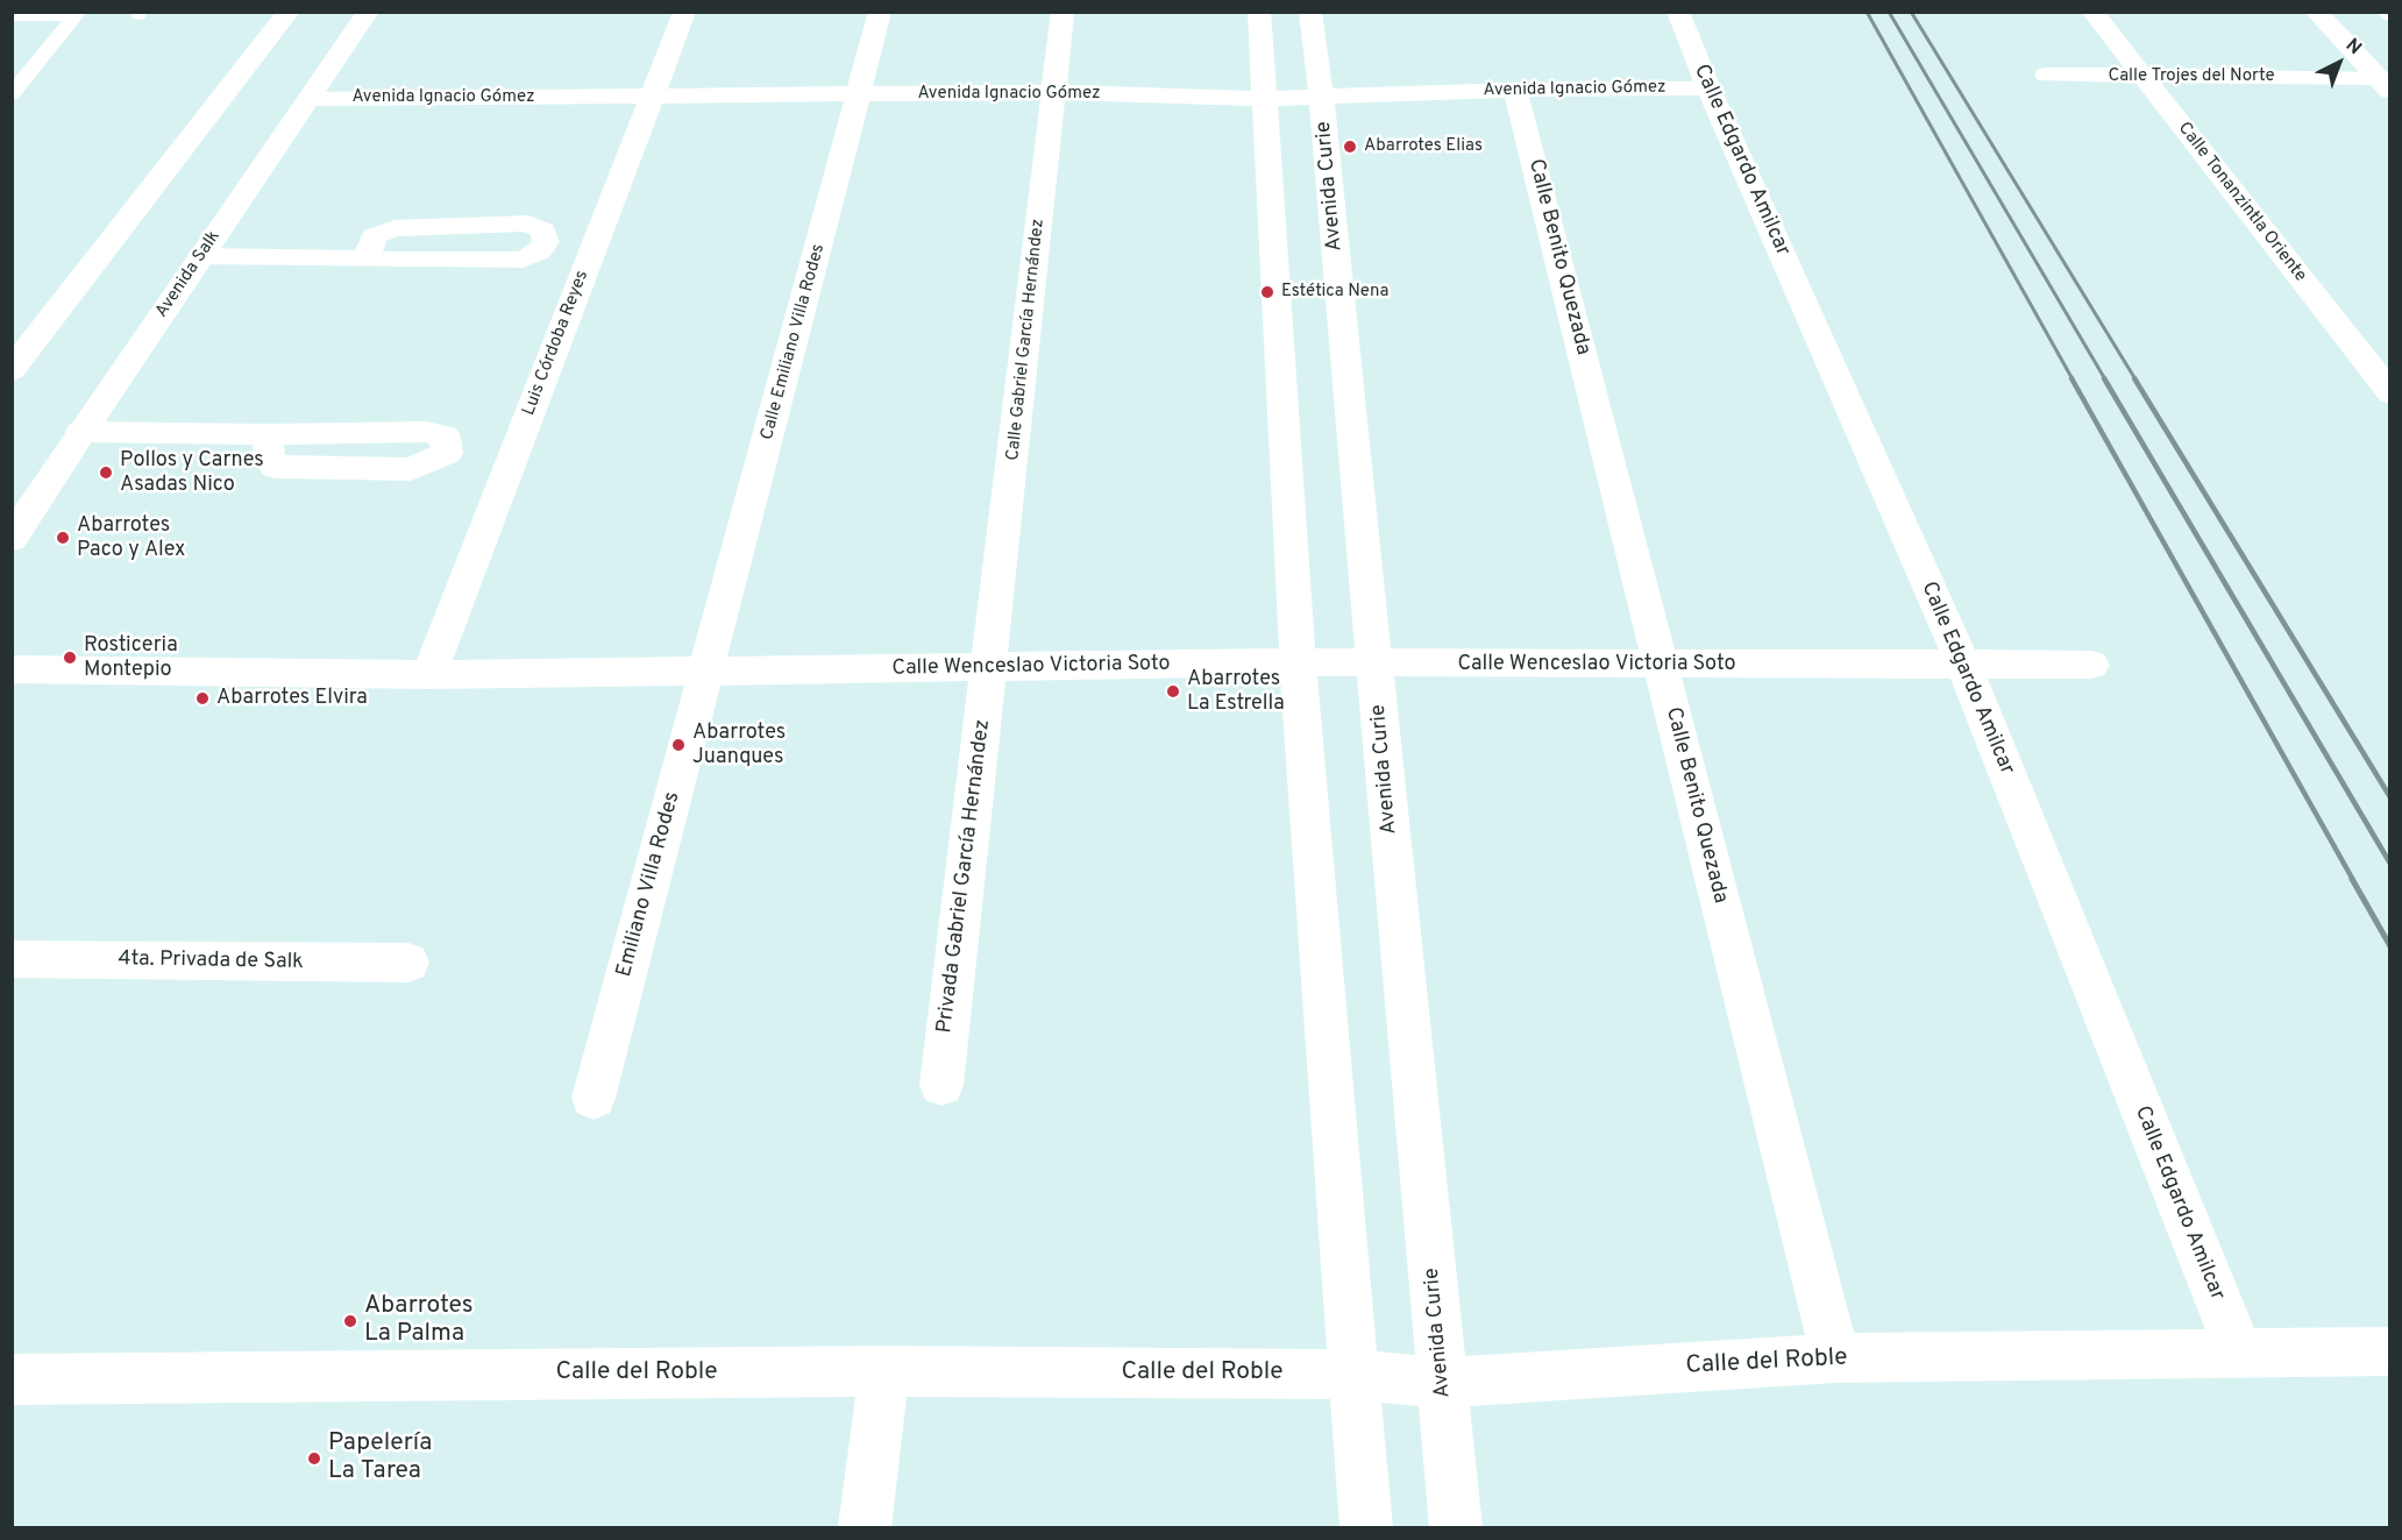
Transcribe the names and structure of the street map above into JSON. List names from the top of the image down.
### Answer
{
  "streets": {
    "street": [
      "Calle Trojes del Norte",
      "Avenida Ignacio Gómez",
      "Calle Edgardo Amilcar",
      "Avenida Curie",
      "Calle Tonanzintla Oriente",
      "Calle Benito Quezada",
      "Avenida Salk",
      "Calle Gabriel García Hernández",
      "Calle Emiliano Villa Rodes",
      "Luis Córdoba Reyes",
      "Calle Wenceslao Victoria Soto",
      "Privada Gabriel García Hernández",
      "Emiliano Villa Rodes",
      "4ta. Privada de Salk",
      "Calle del Roble"
    ]
  },
  "crossings": [
    ["Calle Trojes del Norte", "Calle Tonanzintla Oriente"],
    ["Avenida Ignacio Gómez", "Calle Edgardo Amilcar"],
    ["Avenida Ignacio Gómez", "Avenida Curie"],
    ["Avenida Ignacio Gómez", "Calle Benito Quezada"],
    ["Avenida Ignacio Gómez", "Avenida Salk"],
    ["Avenida Ignacio Gómez", "Calle Gabriel García Hernández"],
    ["Avenida Ignacio Gómez", "Calle Emiliano Villa Rodes"],
    ["Avenida Ignacio Gómez", "Luis Córdoba Reyes"],
    ["Calle Edgardo Amilcar", "Calle Wenceslao Victoria Soto"],
    ["Calle Edgardo Amilcar", "Calle del Roble"],
    ["Avenida Curie", "Calle Wenceslao Victoria Soto"],
    ["Avenida Curie", "Calle del Roble"],
    ["Calle Benito Quezada", "Calle Wenceslao Victoria Soto"],
    ["Calle Benito Quezada", "Calle del Roble"],
    ["Calle Gabriel García Hernández", "Calle Wenceslao Victoria Soto"],
    ["Calle Gabriel García Hernández", "Privada Gabriel García Hernández"],
    ["Calle Emiliano Villa Rodes", "Calle Wenceslao Victoria Soto"],
    ["Calle Emiliano Villa Rodes", "Emiliano Villa Rodes"],
    ["Luis Córdoba Reyes", "Calle Wenceslao Victoria Soto"],
    ["Calle Wenceslao Victoria Soto", "Privada Gabriel García Hernández"],
    ["Calle Wenceslao Victoria Soto", "Emiliano Villa Rodes"]
  ],
  "places": [
    "Abarrotes Elias",
    "Estética Nena",
    "Pollos y Carnes Asadas Nico",
    "Abarrotes Paco y Alex",
    "Rosticeria Montepio",
    "Abarrotes La Estrella",
    "Abarrotes Elvira",
    "Abarrotes Juanques",
    "Abarrotes La Palma",
    "Papelería La Tarea"
  ],
  "north": "top right"
}
